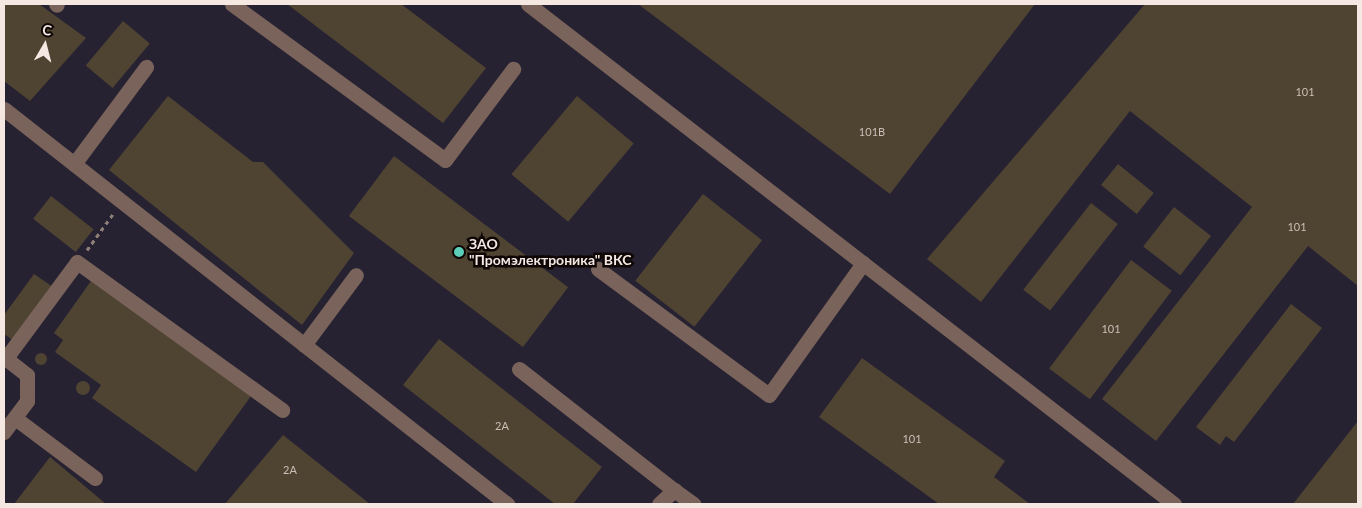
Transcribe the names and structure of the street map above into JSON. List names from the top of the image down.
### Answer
{
  "places": ["ЗАО \"Промэлектроника\" ВКС"],
  "house_numbers": [
    "101",
    "101В",
    "101",
    "101",
    "2А",
    "101",
    "2А"
  ],
  "north": "top"
}
